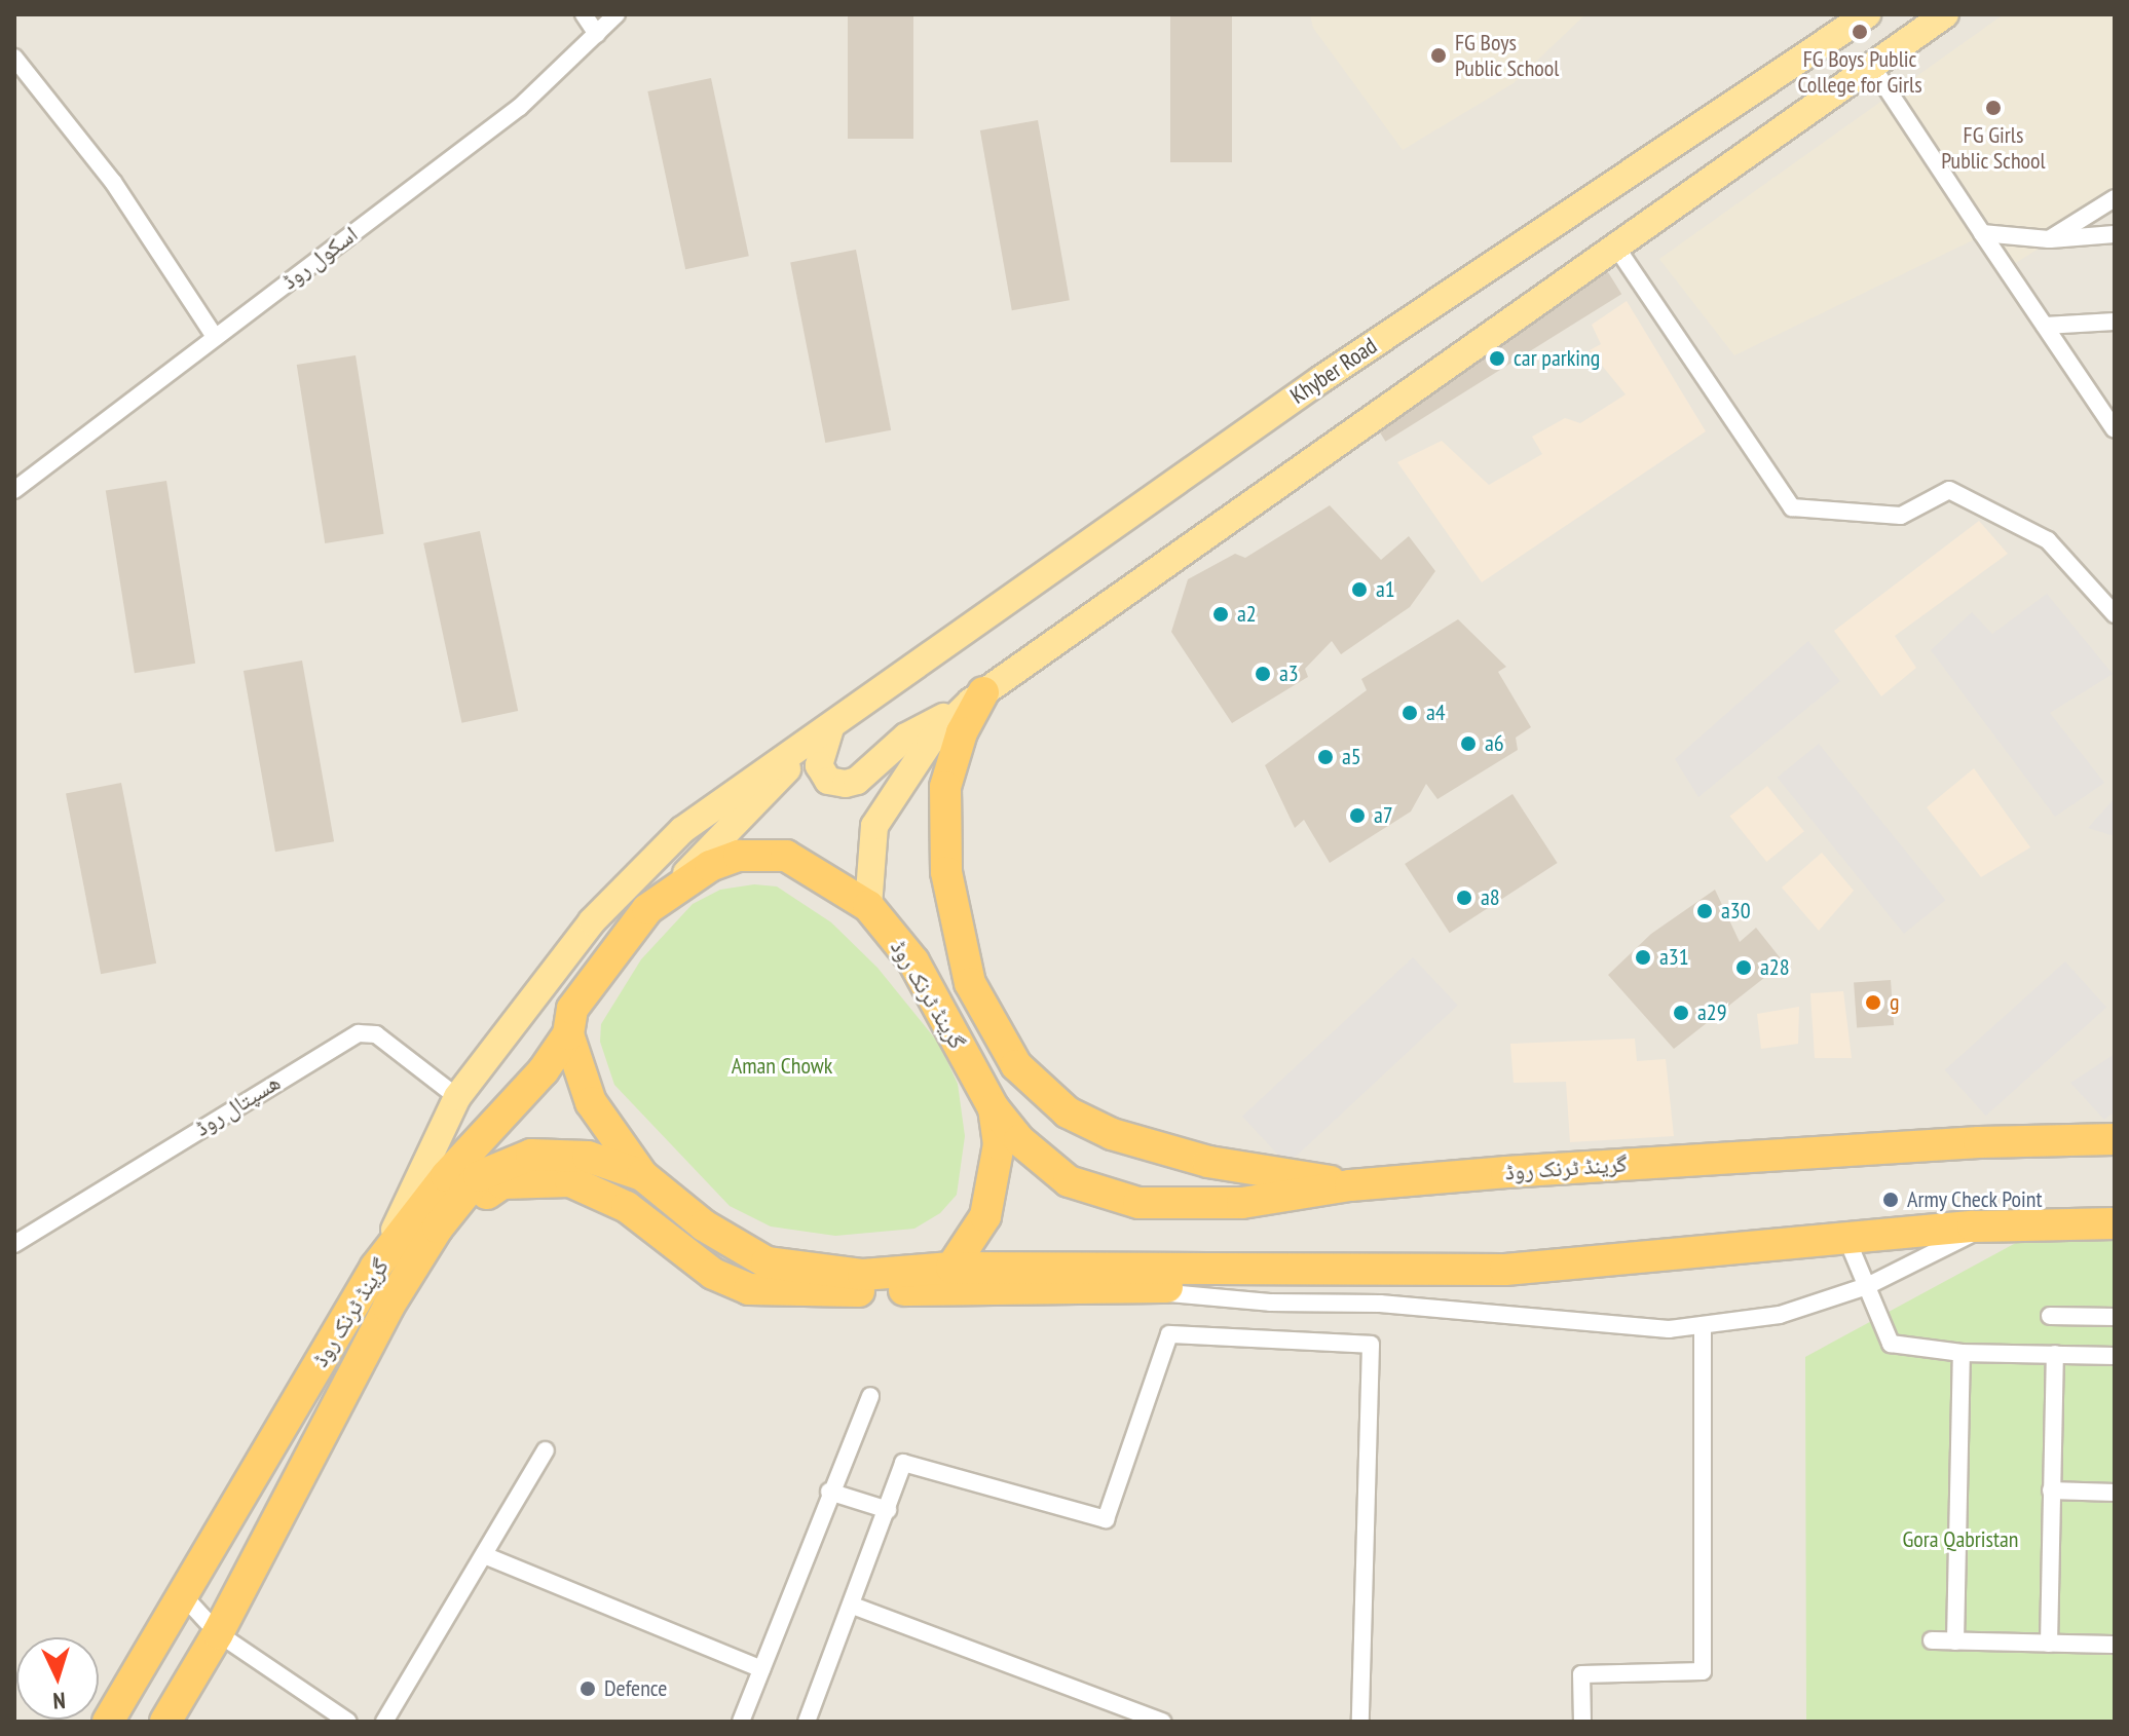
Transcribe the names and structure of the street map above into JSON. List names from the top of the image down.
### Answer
{
  "streets": {
    "highway": ["گرینڈ ٹرنک روڈ"],
    "main road": ["Khyber Road"],
    "street": ["اسکول روڈ", "ھسپتال روڈ"]
  },
  "parks": ["Aman Chowk", "Gora Qabristan"],
  "places": [
    "FG Boys Public College for Girls",
    "FG Boys Public School",
    "FG Girls Public School",
    "car parking",
    "a1",
    "a2",
    "a3",
    "a4",
    "a6",
    "a5",
    "a7",
    "a8",
    "a30",
    "a31",
    "a28",
    "g",
    "a29",
    "Army Check Point",
    "Defence"
  ],
  "north": "bottom"
}
